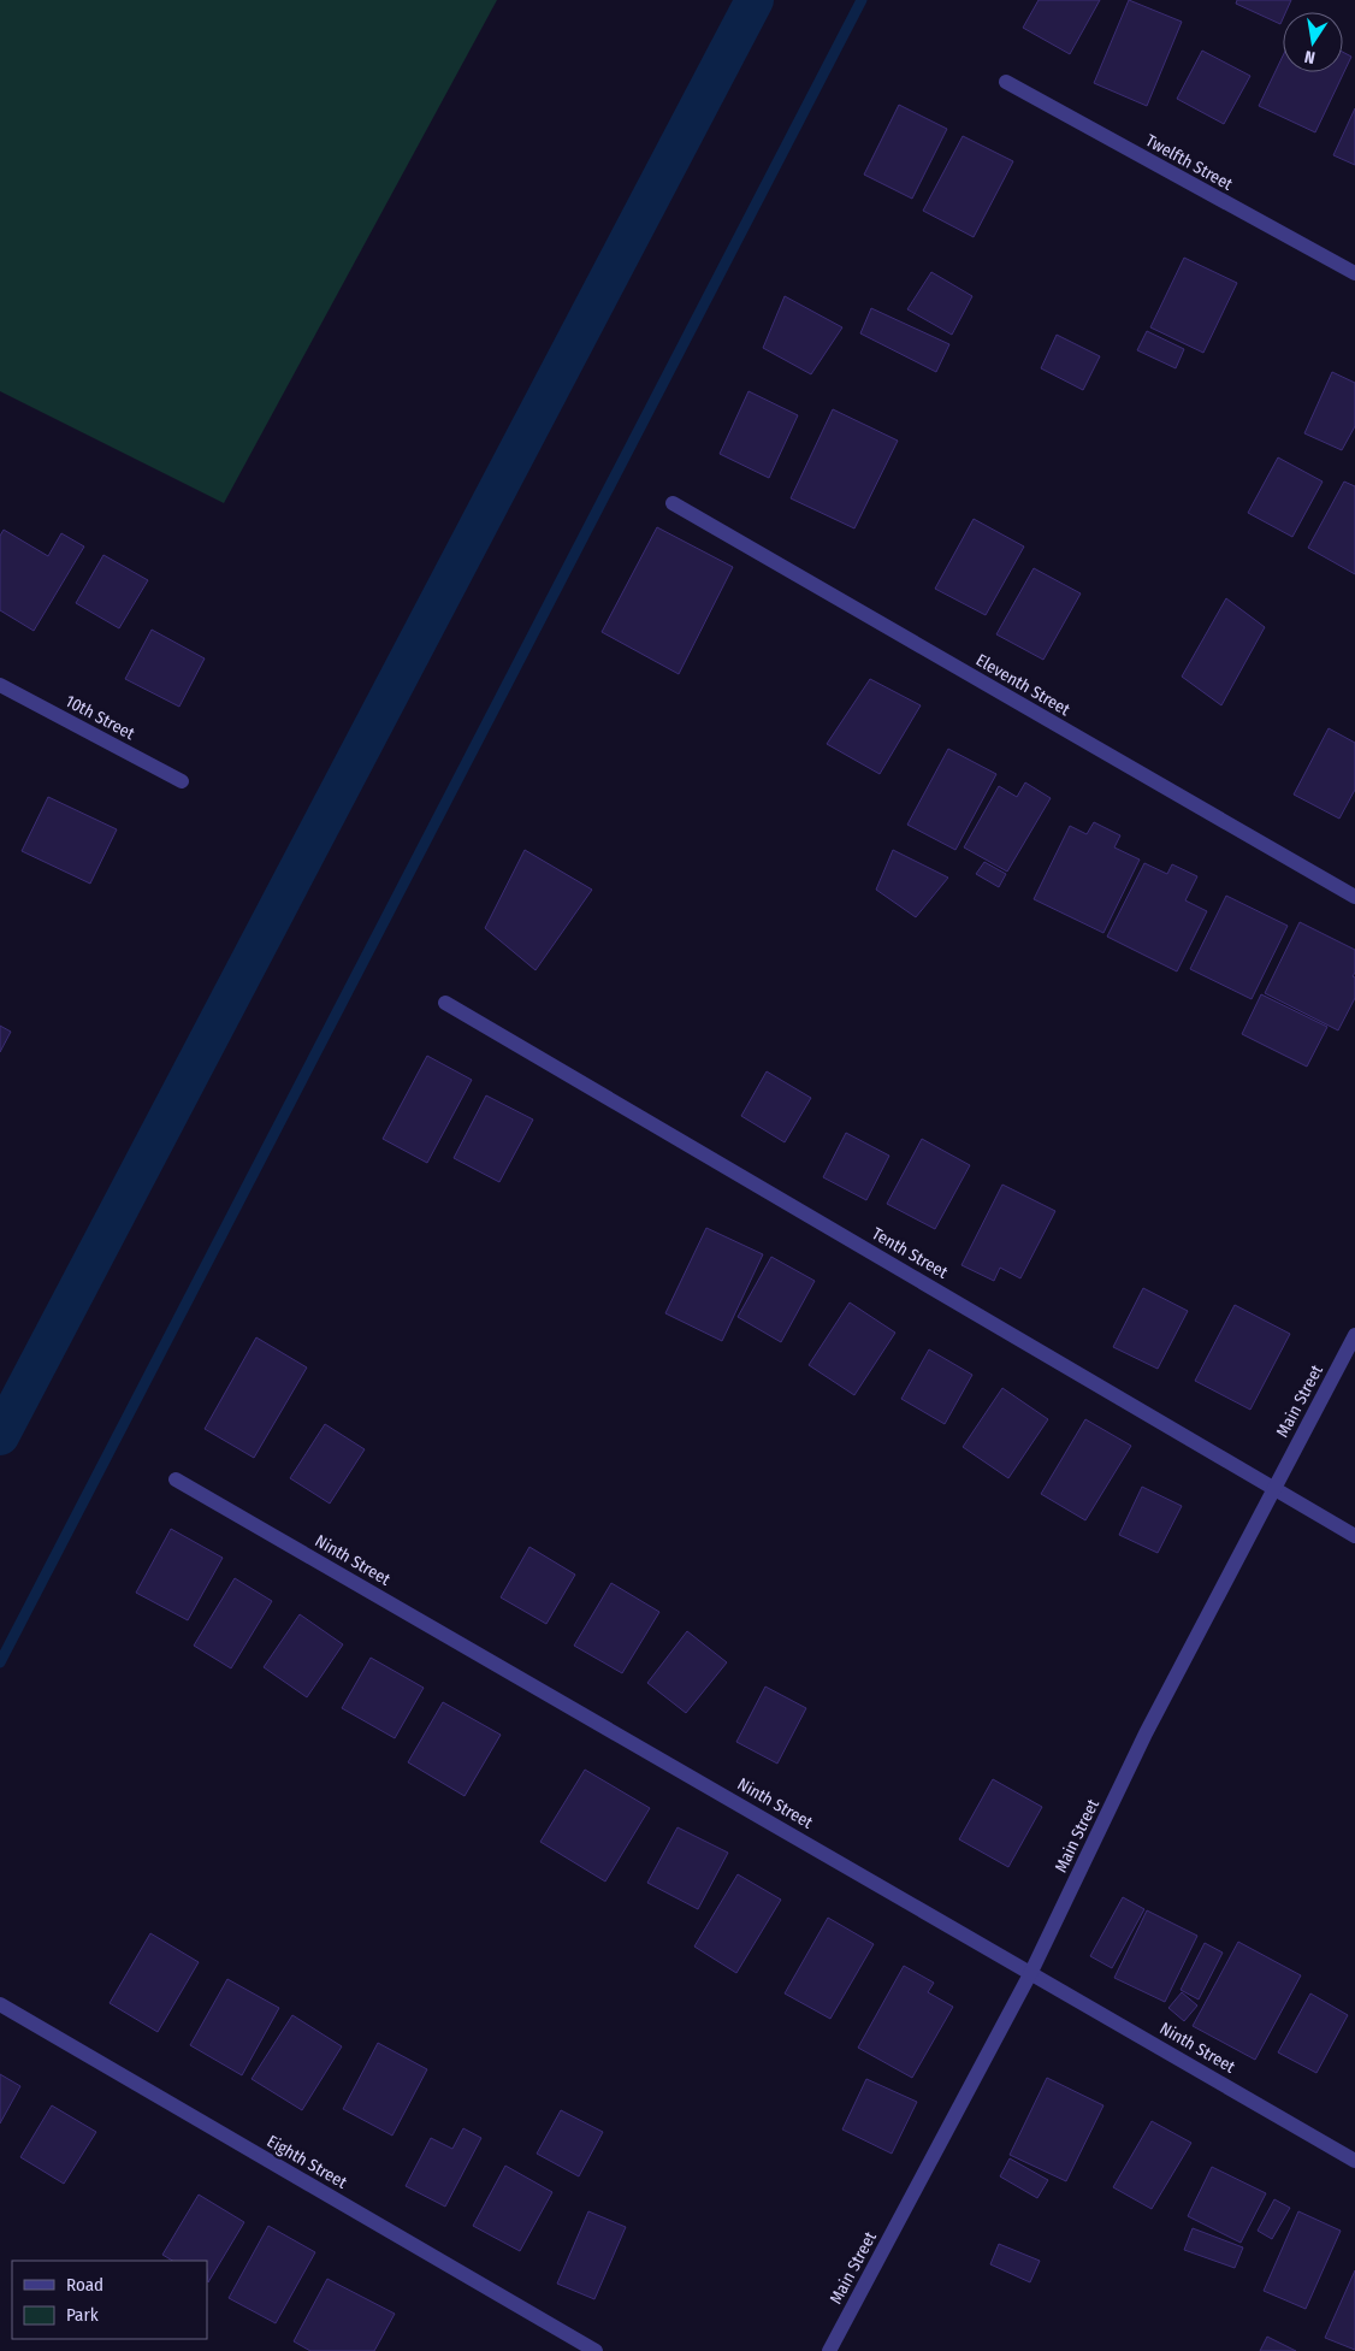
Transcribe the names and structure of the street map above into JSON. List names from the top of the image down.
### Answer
{
  "streets": {
    "street": [
      "Twelfth Street",
      "Eleventh Street",
      "10th Street",
      "Tenth Street",
      "Main Street",
      "Ninth Street",
      "Eighth Street"
    ]
  },
  "crossings": [
    ["Tenth Street", "Main Street"],
    ["Main Street", "Ninth Street"]
  ],
  "legend": ["Road", "Park"],
  "north": "bottom"
}
